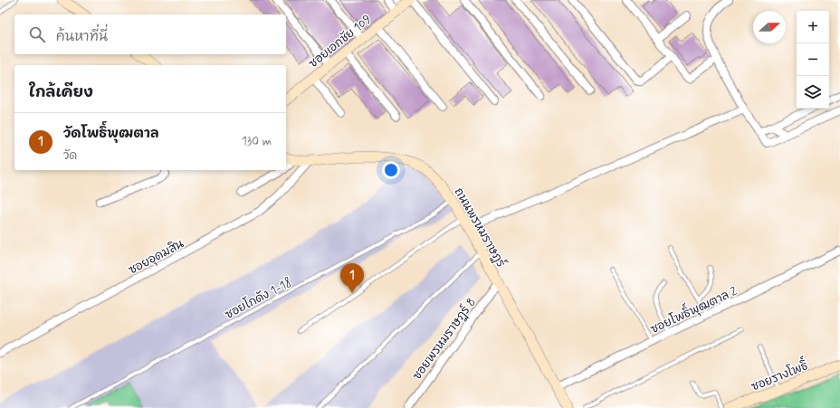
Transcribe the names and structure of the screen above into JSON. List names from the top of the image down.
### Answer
{
  "streets": {
    "street": [
      "ซอยเอกชัย 109",
      "ถนนพรหมราษฎร์",
      "ซอยอุดมสิน",
      "ซอยโพธิ์พุฒตาล 2",
      "ซอยพรหมราษฎร์ 8",
      "ซอยรางโพธิ์"
    ],
    "lane": ["ซอยโกดัง 1-18"]
  },
  "crossings": [
    ["ถนนพรหมราษฎร์", "ซอยอุดมสิน"],
    ["ถนนพรหมราษฎร์", "ซอยโกดัง 1-18"],
    ["ถนนพรหมราษฎร์", "ซอยโพธิ์พุฒตาล 2"],
    ["ถนนพรหมราษฎร์", "ซอยพรหมราษฎร์ 8"]
  ],
  "north": "right",
  "page": {
    "map_buttons": ["+", "−"],
    "search": "ค้นหาที่นี่",
    "heading": "ใกล้เคียง",
    "list": [
      {
        "mark": "1",
        "name": "วัดโพธิ์พุฒตาล",
        "note": "วัด",
        "value": "130 m"
      }
    ],
    "pins": "1"
  }
}
